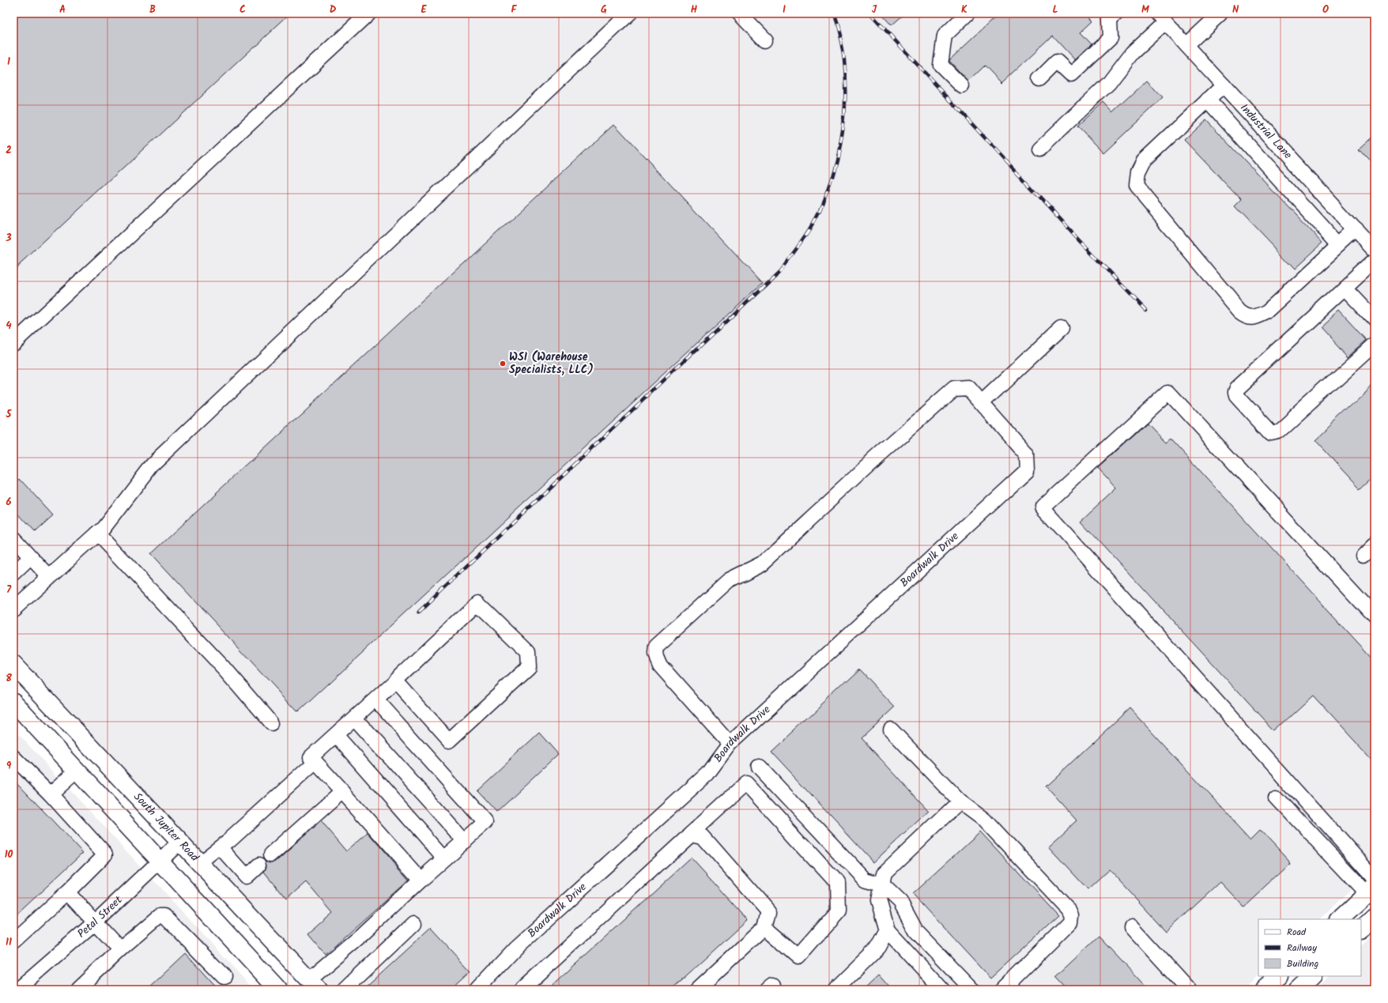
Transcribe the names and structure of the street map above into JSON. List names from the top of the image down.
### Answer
{
  "streets": {
    "main road": ["South Jupiter Road"],
    "street": ["Industrial Lane", "Boardwalk Drive", "Petal Street"]
  },
  "crossings": [
    ["South Jupiter Road", "Petal Street"]
  ],
  "places": ["WSI (Warehouse Specialists, LLC)"],
  "legend": ["Road", "Railway", "Building"],
  "grid": {
    "columns": [
      "A",
      "B",
      "C",
      "D",
      "E",
      "F",
      "G",
      "H",
      "I",
      "J",
      "K",
      "L",
      "M",
      "N",
      "O"
    ],
    "rows": [
      "1",
      "2",
      "3",
      "4",
      "5",
      "6",
      "7",
      "8",
      "9",
      "10",
      "11"
    ]
  }
}
